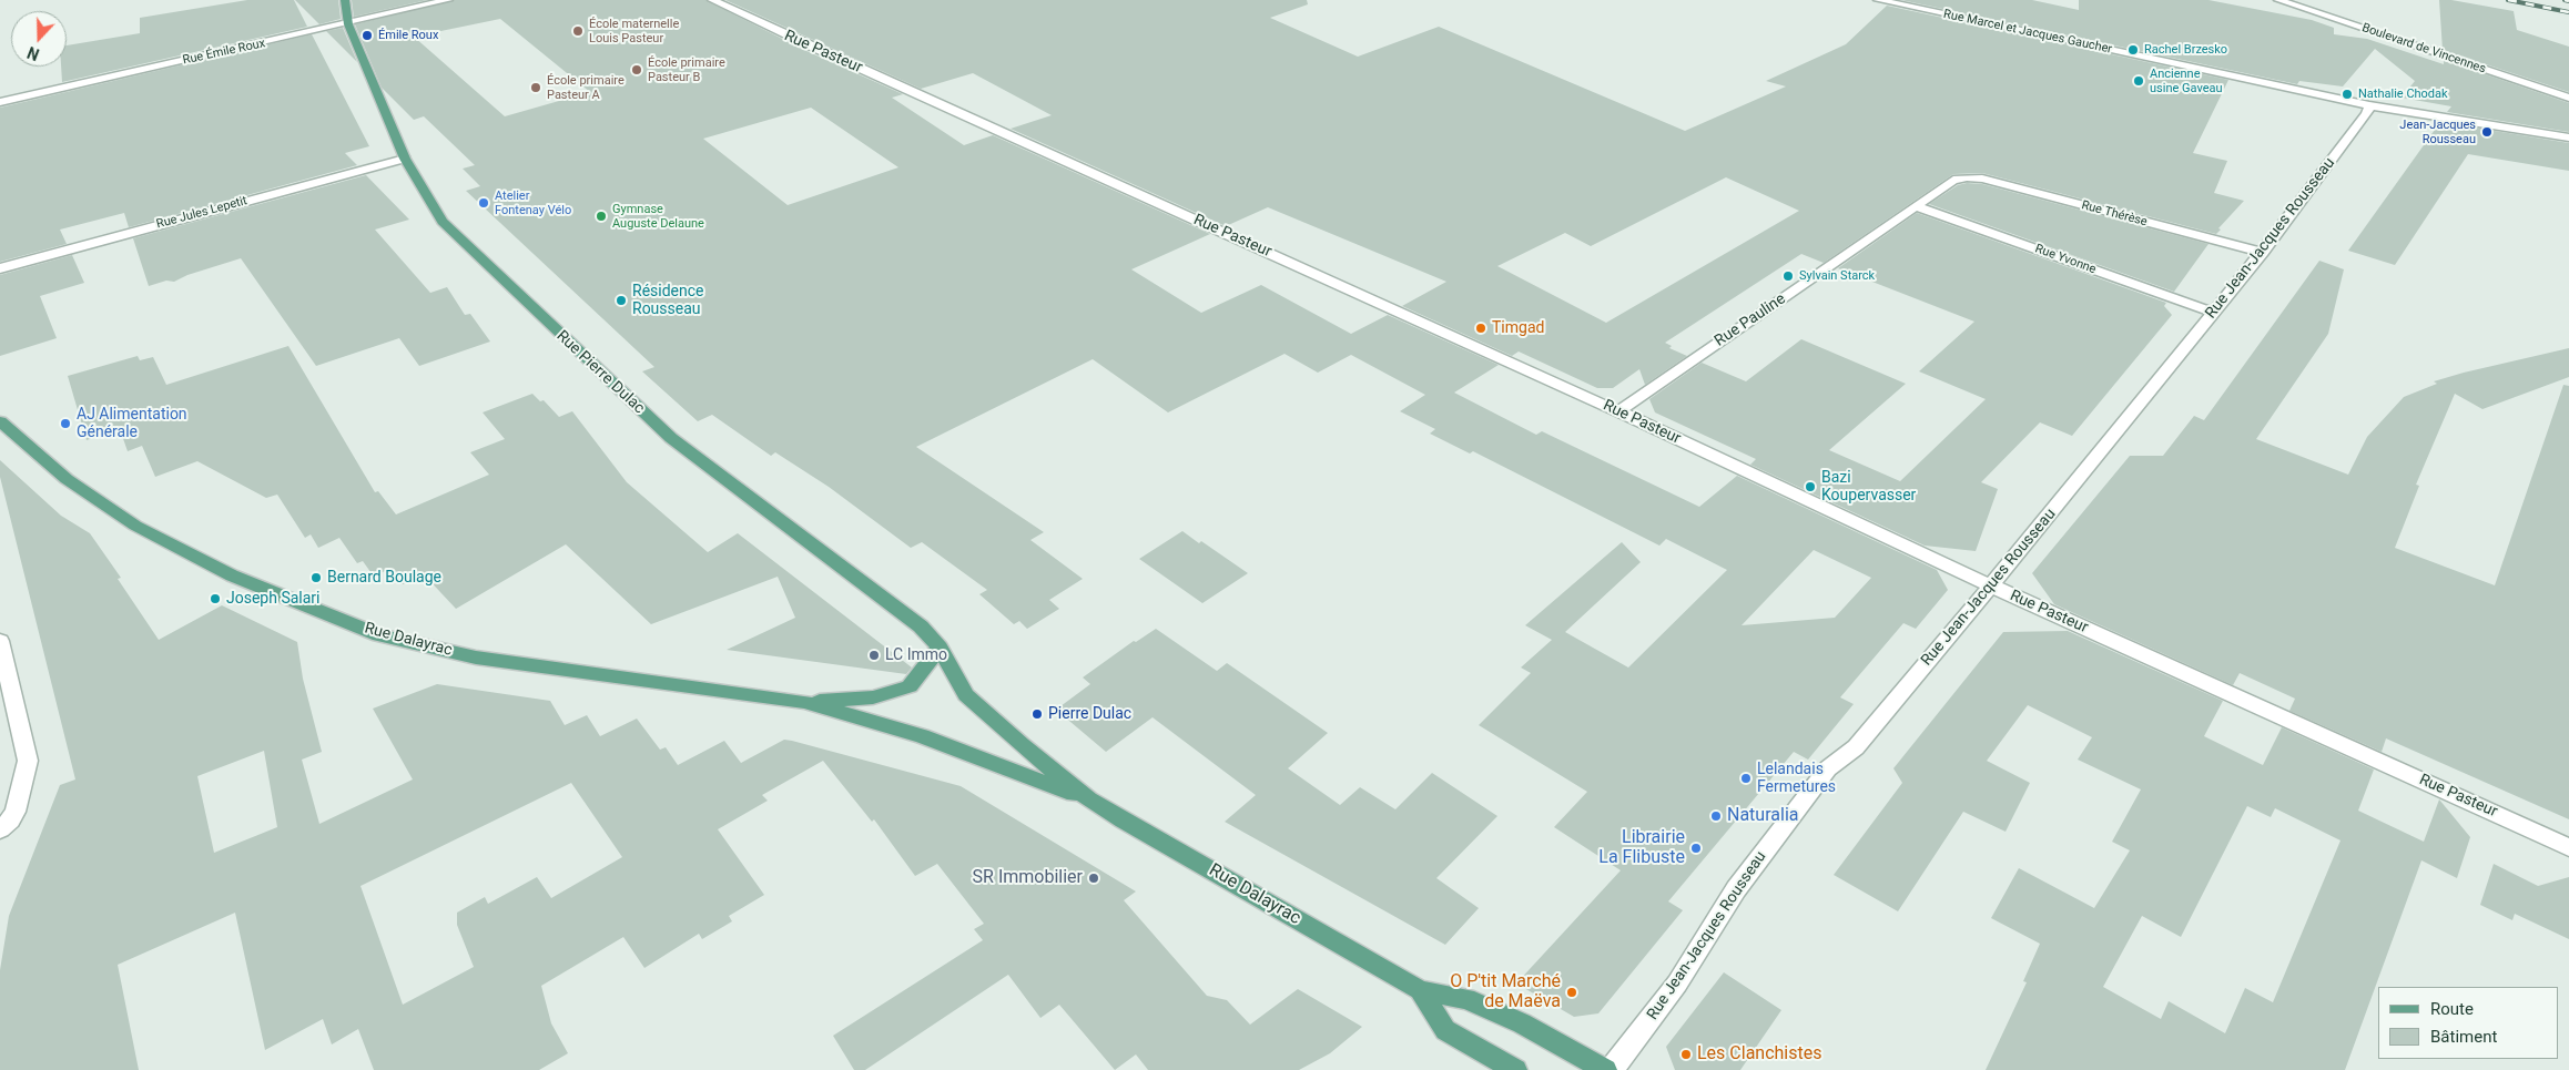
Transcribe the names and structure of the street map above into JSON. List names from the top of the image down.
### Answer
{
  "streets": {
    "main road": ["Rue Pierre Dulac", "Rue Dalayrac"],
    "street": [
      "Rue Marcel et Jacques Gaucher",
      "Boulevard de Vincennes",
      "Rue Émile Roux",
      "Rue Pasteur",
      "Rue Jules Lepetit",
      "Rue Thérèse",
      "Rue Jean-Jacques Rousseau",
      "Rue Yvonne",
      "Rue Pauline"
    ]
  },
  "crossings": [
    ["Rue Marcel et Jacques Gaucher", "Rue Jean-Jacques Rousseau"],
    ["Rue Émile Roux", "Rue Pierre Dulac"],
    ["Rue Pasteur", "Rue Jean-Jacques Rousseau"],
    ["Rue Pasteur", "Rue Pauline"],
    ["Rue Jules Lepetit", "Rue Pierre Dulac"],
    ["Rue Thérèse", "Rue Jean-Jacques Rousseau"],
    ["Rue Thérèse", "Rue Pauline"],
    ["Rue Jean-Jacques Rousseau", "Rue Yvonne"],
    ["Rue Yvonne", "Rue Pauline"],
    ["Rue Pierre Dulac", "Rue Dalayrac"]
  ],
  "places": [
    "École maternelle Louis Pasteur",
    "Émile Roux",
    "Rachel Brzesko",
    "École primaire Pasteur B",
    "Ancienne usine Gaveau",
    "École primaire Pasteur A",
    "Nathalie Chodak",
    "Jean-Jacques Rousseau",
    "Atelier Fontenay Vélo",
    "Gymnase Auguste Delaune",
    "Sylvain Starck",
    "Résidence Rousseau",
    "Timgad",
    "AJ Alimentation Générale",
    "Bazi Koupervasser",
    "Bernard Boulage",
    "Joseph Salari",
    "LC Immo",
    "Pierre Dulac",
    "Lelandais Fermetures",
    "Naturalia",
    "Librairie La Flibuste",
    "SR Immobilier",
    "O P'tit Marché de Maëva",
    "Les Clanchistes"
  ],
  "legend": ["Route", "Bâtiment"],
  "north": "bottom"
}
